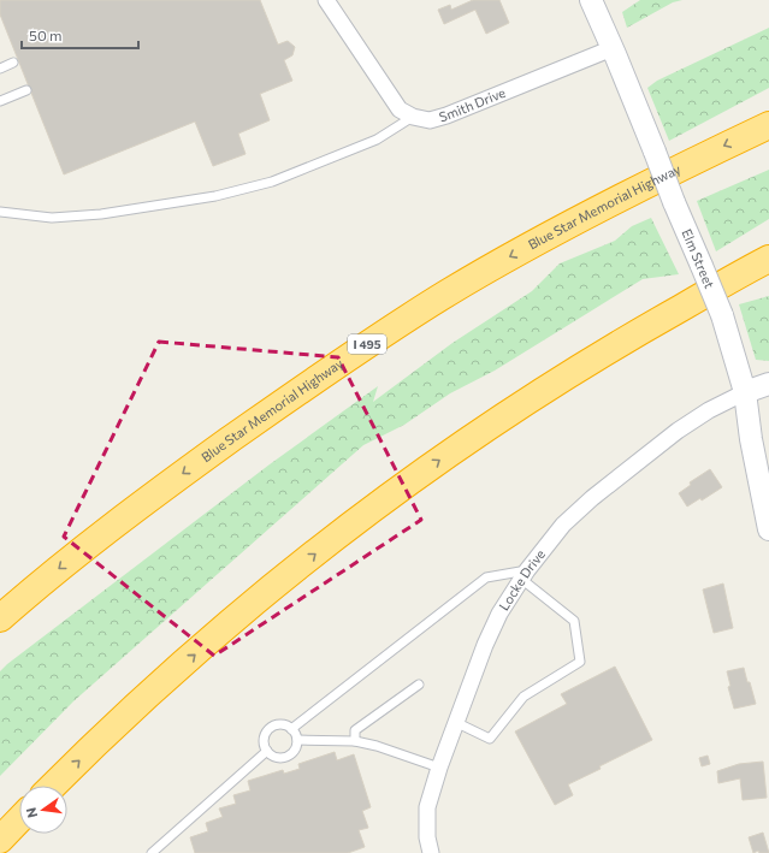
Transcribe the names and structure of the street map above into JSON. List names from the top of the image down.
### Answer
{
  "streets": {
    "highway": ["Blue Star Memorial Highway", "I 495"],
    "street": ["Smith Drive", "Elm Street", "Locke Drive"]
  },
  "crossings": [
    ["Smith Drive", "Elm Street"],
    ["Elm Street", "Locke Drive"]
  ],
  "scale_bar": "50 m",
  "north": "left"
}
